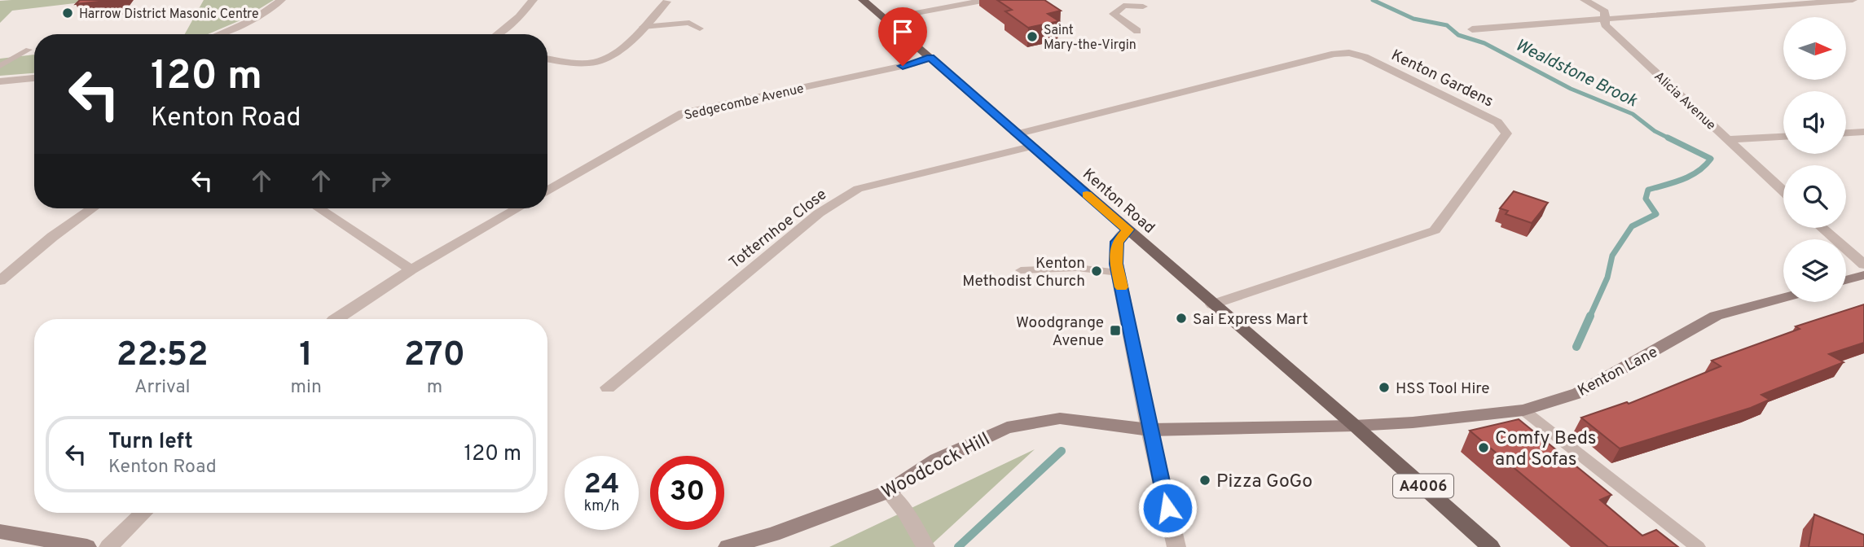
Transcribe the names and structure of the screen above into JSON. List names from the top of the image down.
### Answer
{
  "streets": {
    "main road": ["Kenton Road", "A4006"],
    "street": [
      "Kenton Gardens",
      "Alicia Avenue",
      "Sedgecombe Avenue",
      "Totternhoe Close",
      "Kenton Lane",
      "Woodcock Hill"
    ]
  },
  "crossings": [
    ["Kenton Gardens", "Kenton Road"],
    ["Sedgecombe Avenue", "Kenton Road"],
    ["Kenton Road", "Totternhoe Close"],
    ["Kenton Road", "Kenton Lane"],
    ["Kenton Road", "Woodcock Hill"],
    ["Kenton Road", "A4006"],
    ["Kenton Lane", "Woodcock Hill"],
    ["Kenton Lane", "A4006"],
    ["Woodcock Hill", "A4006"]
  ],
  "water": ["Wealdstone Brook"],
  "places": {
    "other": [
      "Harrow District Masonic Centre",
      "Saint Mary-the-Virgin",
      "Kenton Methodist Church",
      "Sai Express Mart",
      "HSS Tool Hire",
      "Comfy Beds and Sofas",
      "Pizza GoGo"
    ],
    "transit": ["Woodgrange Avenue"]
  },
  "north": "right",
  "page": {
    "turn": ["120 m", "Kenton Road"],
    "eta": [
      "22:52",
      "Arrival",
      "1",
      "min",
      "270",
      "m"
    ],
    "list": [
      {
        "name": "Turn left",
        "note": "Kenton Road",
        "value": "120 m"
      }
    ],
    "speed": "24 km/h",
    "limit": "30"
  }
}
